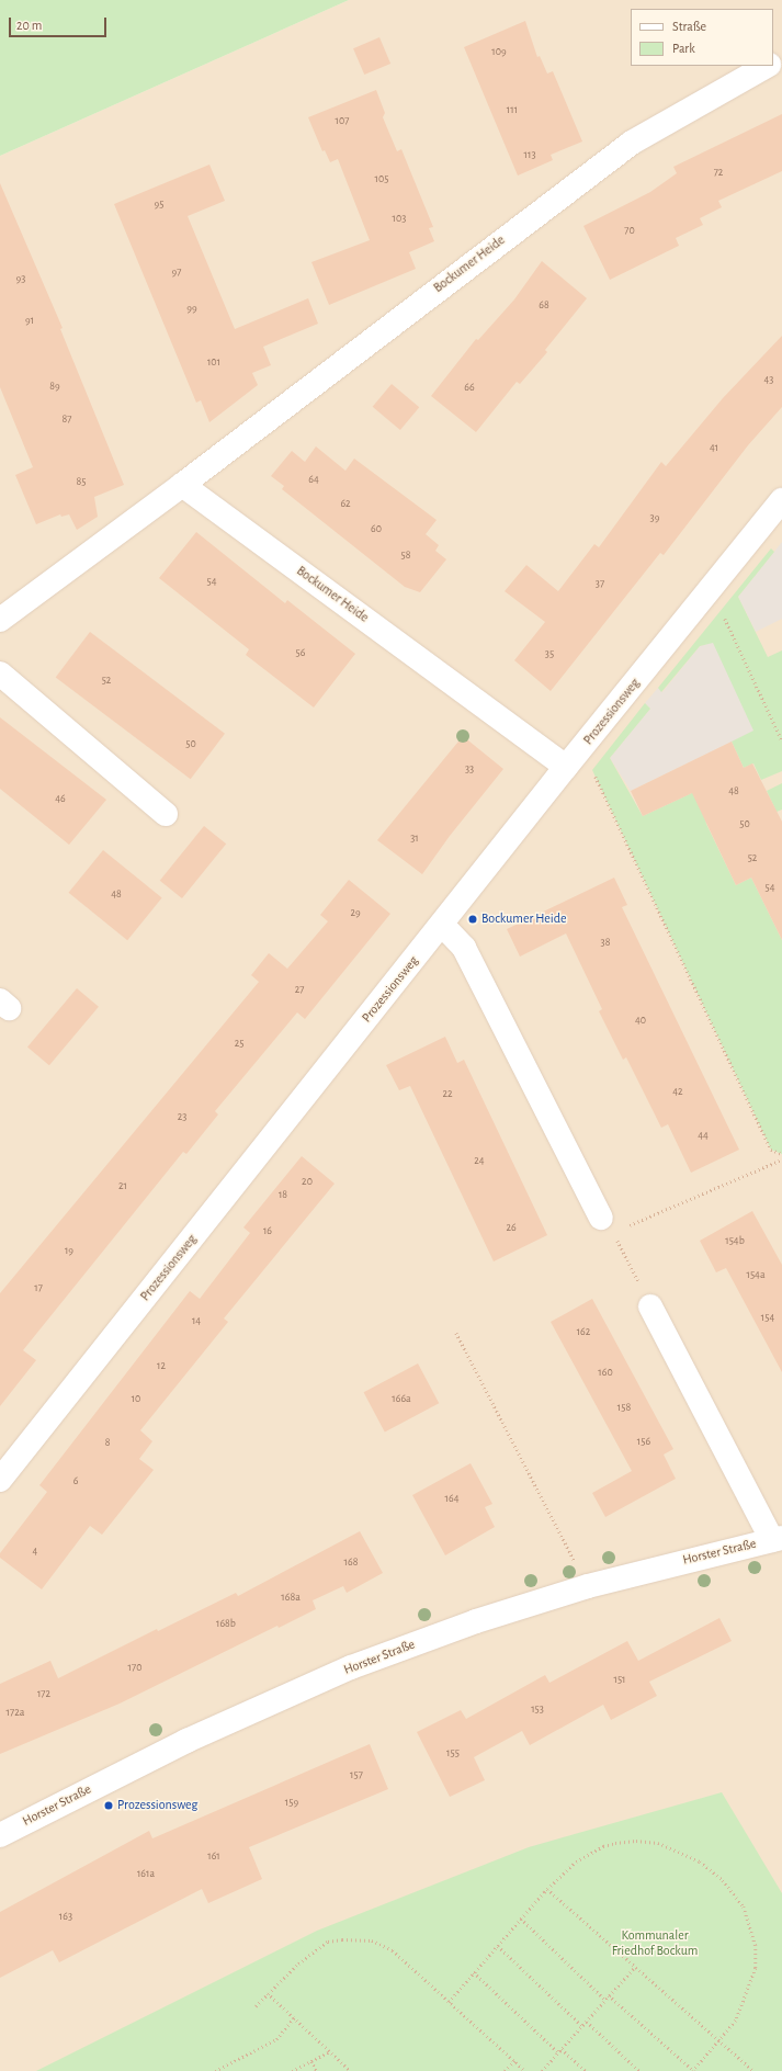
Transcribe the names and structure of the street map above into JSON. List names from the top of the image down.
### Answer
{
  "streets": {
    "street": ["Bockumer Heide", "Prozessionsweg", "Horster Straße"]
  },
  "crossings": [
    ["Bockumer Heide", "Prozessionsweg"]
  ],
  "parks": ["Kommunaler Friedhof Bockum"],
  "places": ["Bockumer Heide", "Prozessionsweg"],
  "house_numbers": [
    "109",
    "111",
    "107",
    "113",
    "72",
    "105",
    "95",
    "103",
    "70",
    "97",
    "93",
    "68",
    "99",
    "91",
    "101",
    "43",
    "89",
    "66",
    "87",
    "41",
    "64",
    "85",
    "62",
    "39",
    "60",
    "58",
    "54",
    "37",
    "56",
    "35",
    "52",
    "50",
    "33",
    "48",
    "46",
    "50",
    "31",
    "52",
    "54",
    "48",
    "29",
    "38",
    "27",
    "40",
    "25",
    "42",
    "22",
    "23",
    "44",
    "24",
    "20",
    "21",
    "18",
    "26",
    "16",
    "154b",
    "19",
    "154a",
    "17",
    "154",
    "14",
    "162",
    "12",
    "160",
    "10",
    "166a",
    "158",
    "156",
    "8",
    "6",
    "164",
    "4",
    "168",
    "168a",
    "168b",
    "170",
    "151",
    "172",
    "153",
    "172a",
    "155",
    "157",
    "159",
    "161",
    "161a",
    "163"
  ],
  "legend": ["Straße", "Park"],
  "scale_bar": "20 m"
}
